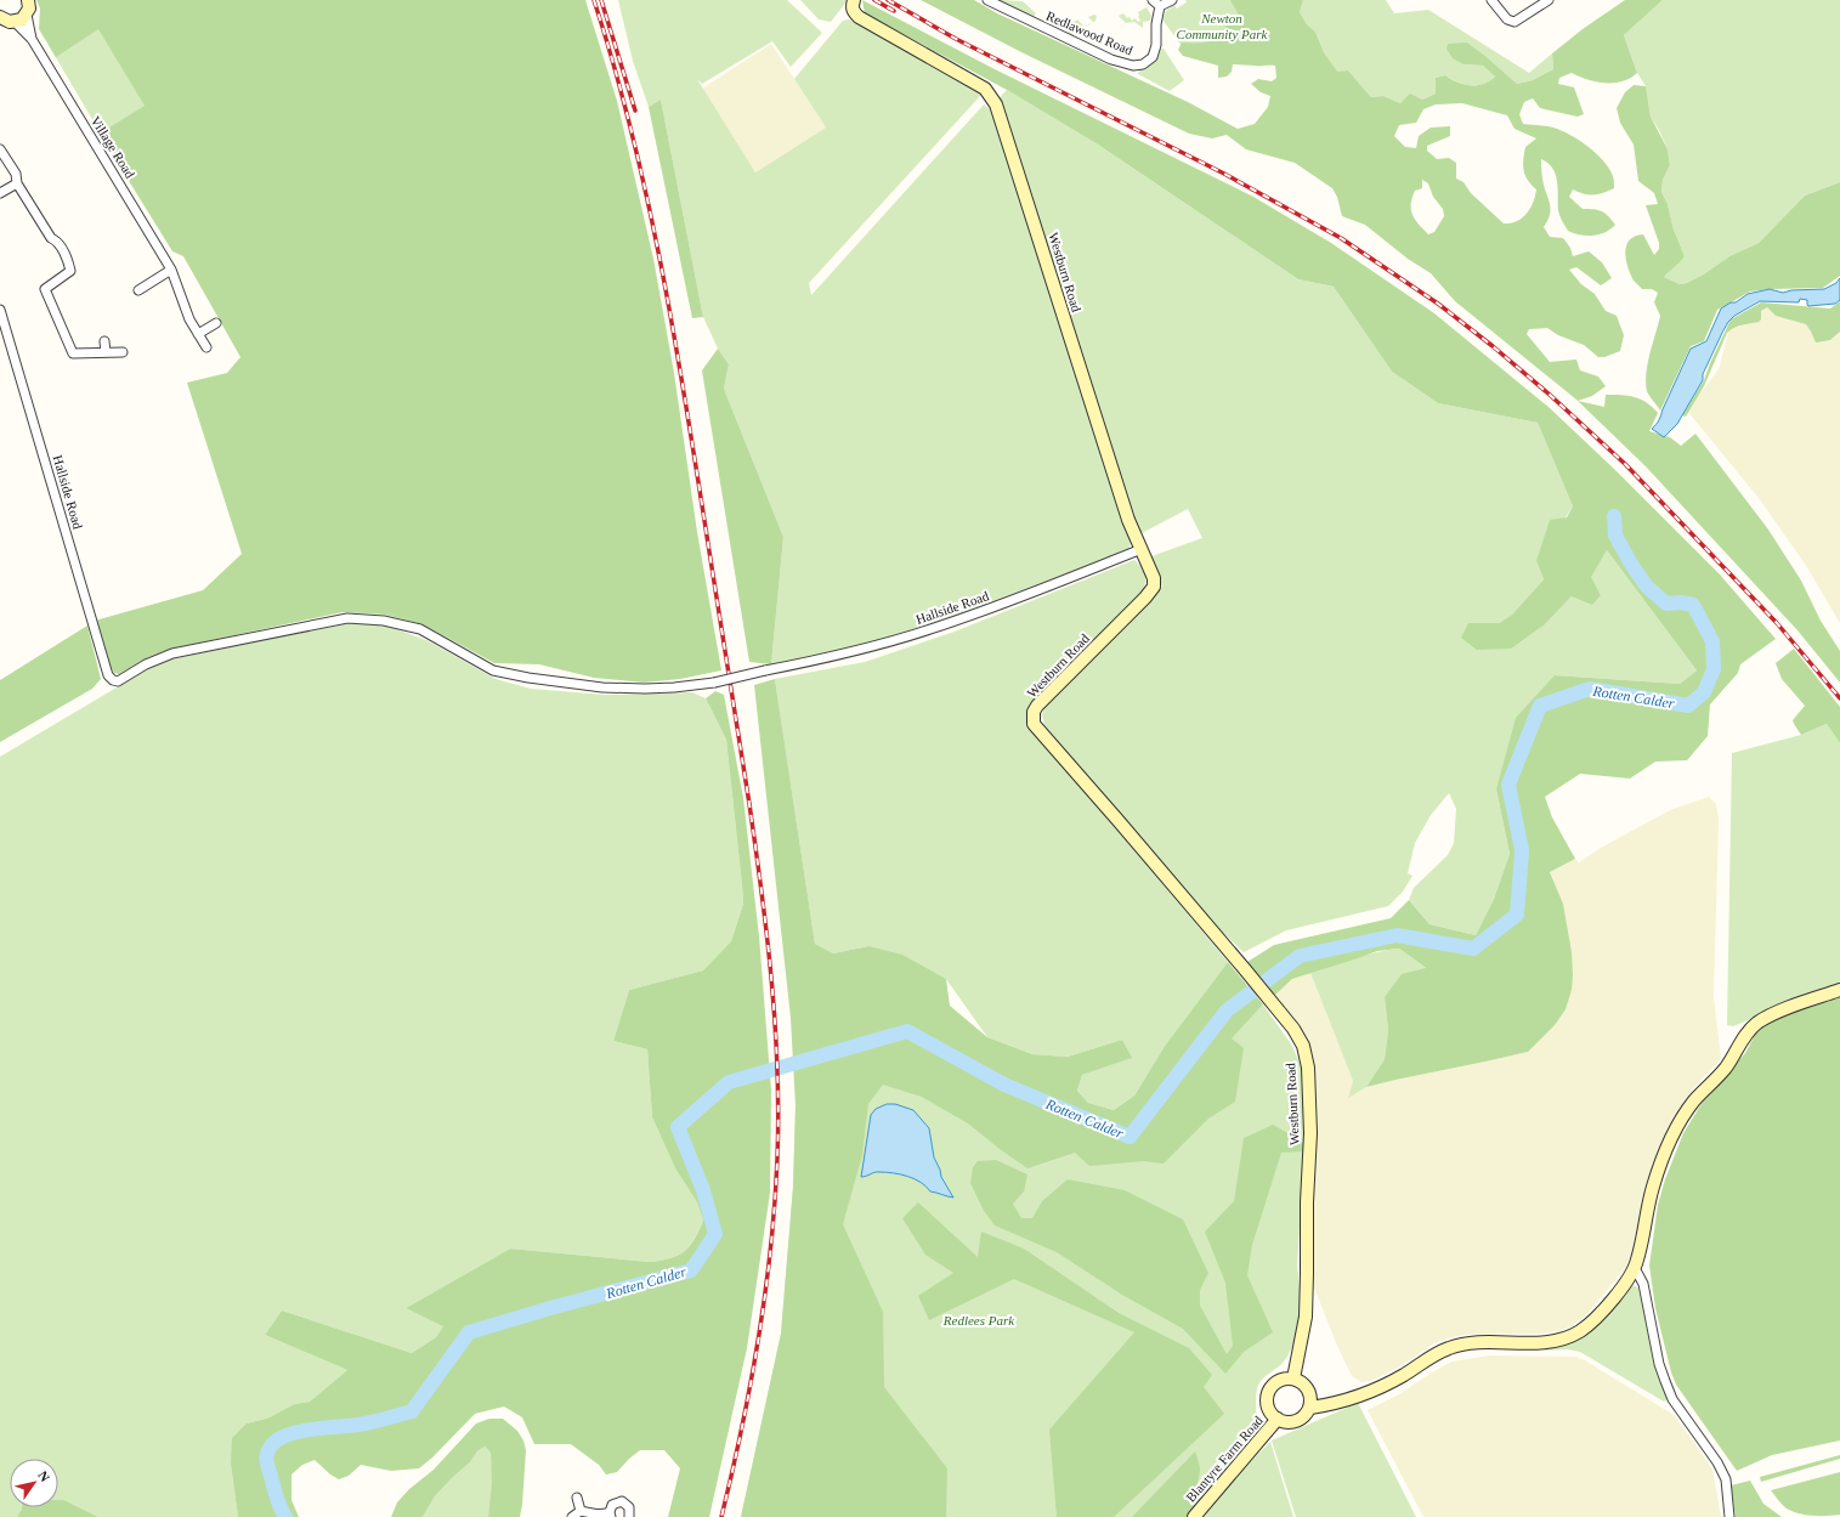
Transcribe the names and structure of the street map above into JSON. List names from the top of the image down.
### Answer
{
  "streets": {
    "street": [
      "Redlawood Road",
      "Village Road",
      "Westburn Road",
      "Hallside Road",
      "Blantyre Farm Road"
    ]
  },
  "crossings": [
    ["Westburn Road", "Hallside Road"],
    ["Westburn Road", "Blantyre Farm Road"]
  ],
  "water": ["Rotten Calder"],
  "parks": ["Newton Community Park", "Redlees Park"],
  "north": "top right"
}
